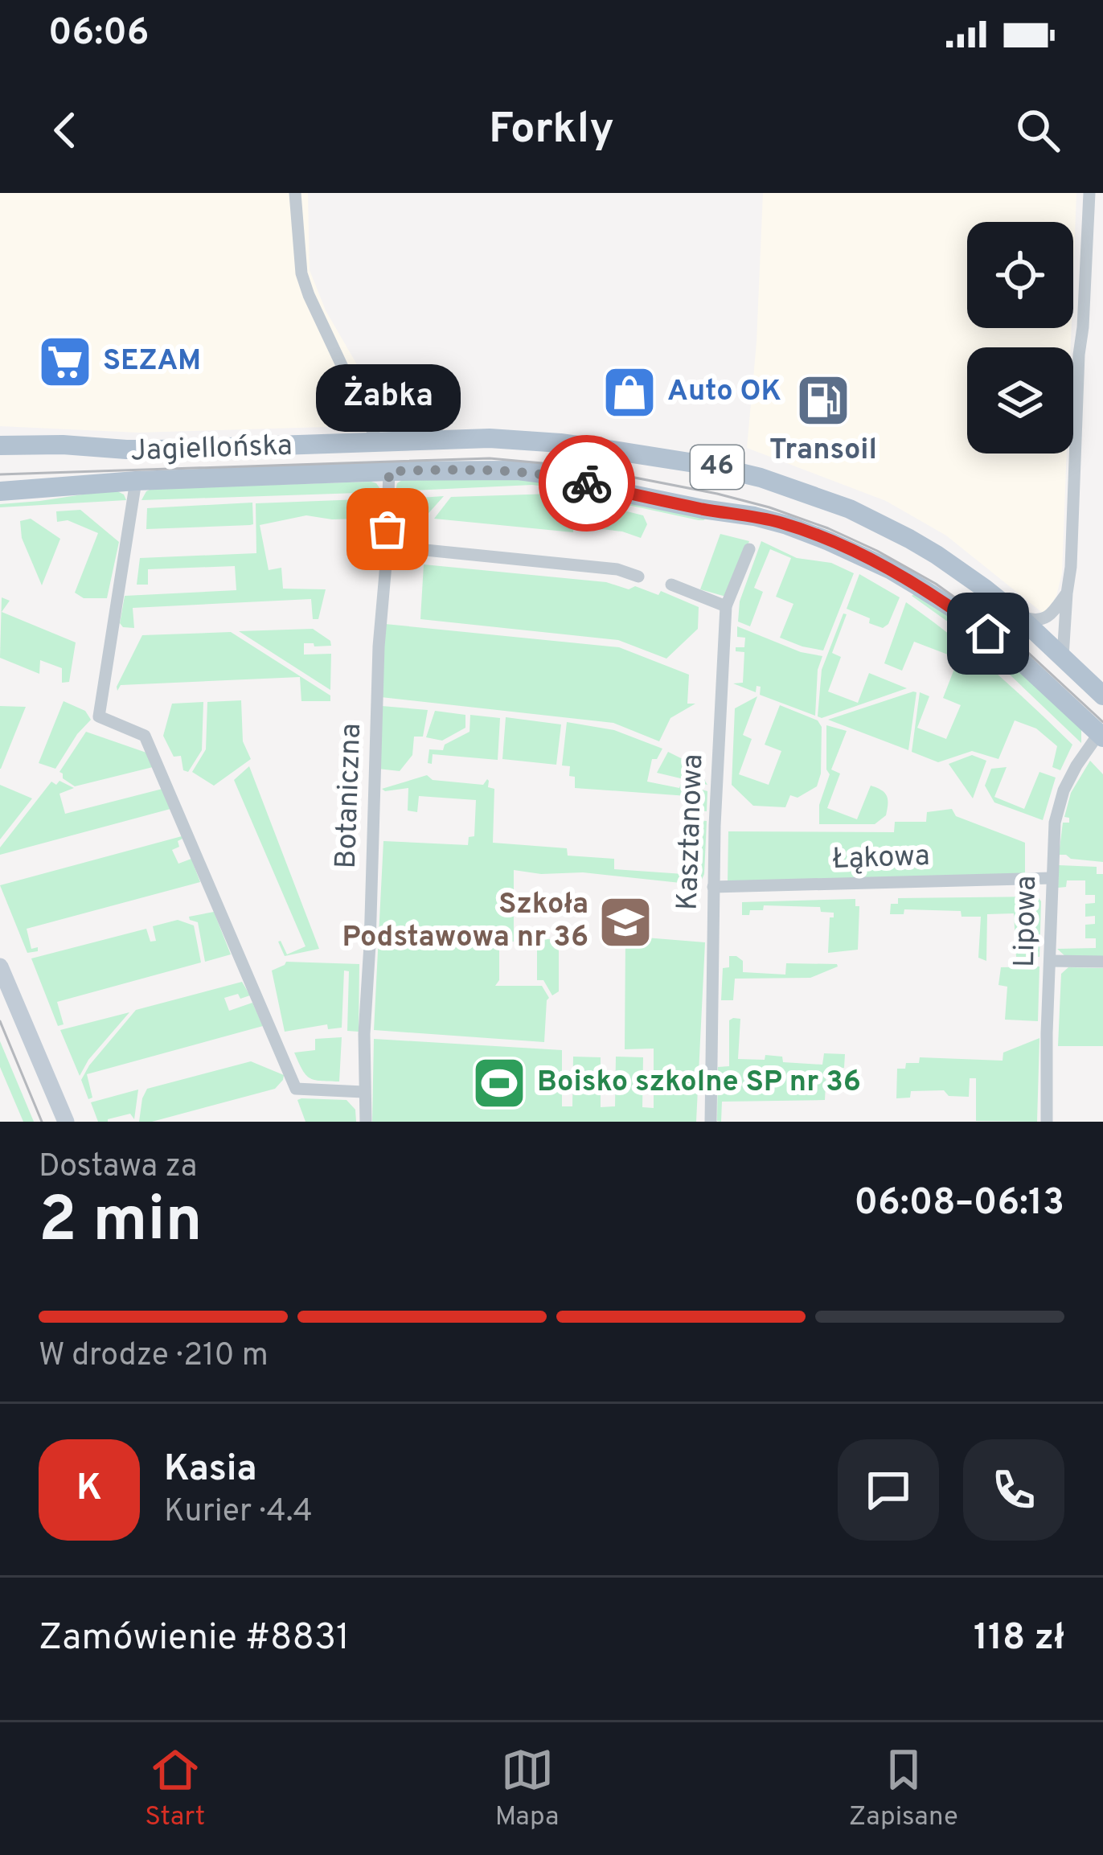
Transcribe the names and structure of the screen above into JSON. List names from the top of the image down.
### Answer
{
  "streets": {
    "main road": ["Jagiellońska", "46"],
    "street": [
      "Botaniczna",
      "Kasztanowa",
      "Łąkowa",
      "Lipowa"
    ]
  },
  "crossings": [
    ["Jagiellońska", "Botaniczna"],
    ["Jagiellońska", "Lipowa"],
    ["Kasztanowa", "Łąkowa"],
    ["Łąkowa", "Lipowa"]
  ],
  "places": {
    "supermarket": ["SEZAM"],
    "shop": ["Auto OK"],
    "fuel station": ["Transoil"],
    "other": ["Żabka"],
    "school or university": ["Szkoła Podstawowa nr 36"],
    "sports": ["Boisko szkolne SP nr 36"]
  },
  "page": {
    "status": "06:06",
    "header": "Forkly",
    "bubble": "Żabka",
    "heading": ["2 min", "Dostawa za", "06:08–06:13"],
    "panel": [
      "Kasia",
      "Kurier · 4.4",
      "Zamówienie #8831",
      "118 zł"
    ],
    "bar": "W drodze · 210 m",
    "round": "K",
    "tabs": ["Start", "Mapa", "Zapisane"]
  }
}
